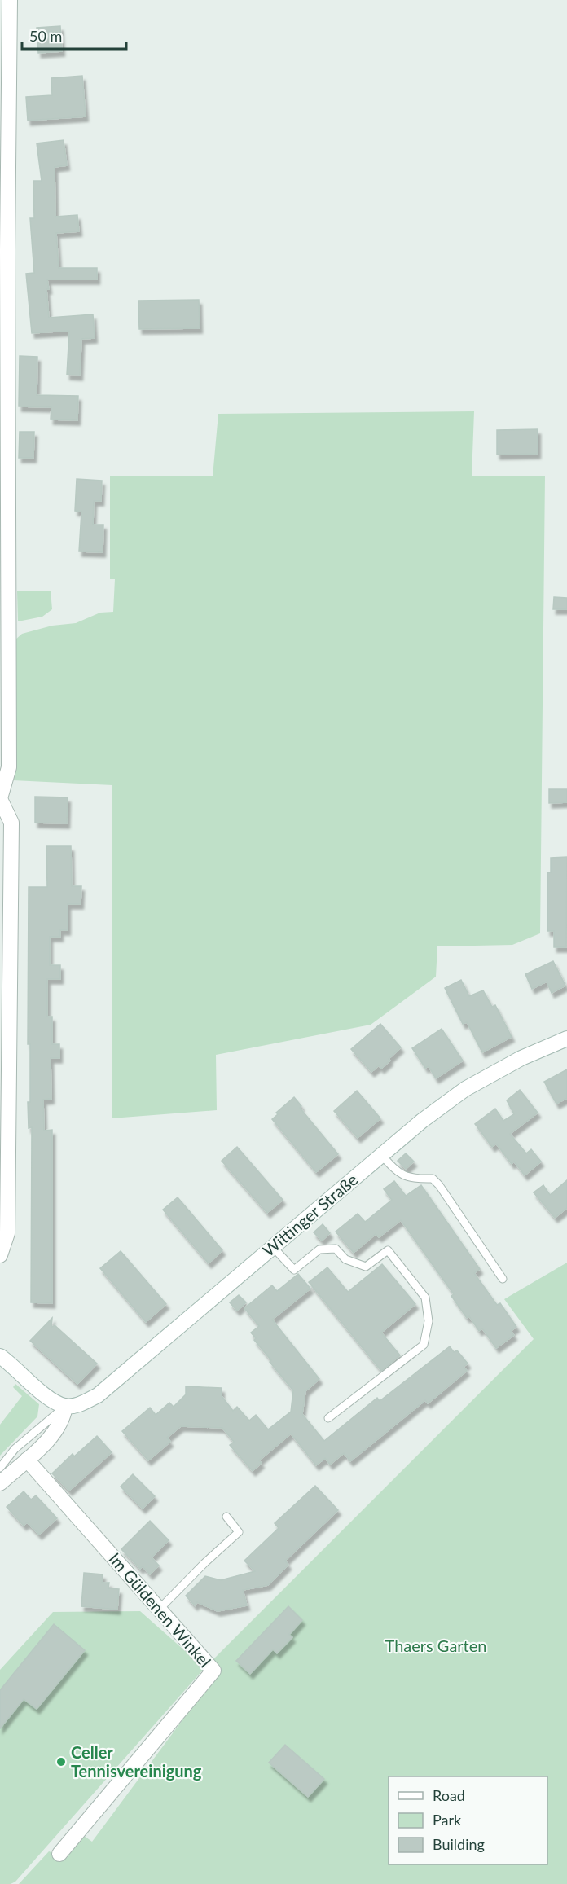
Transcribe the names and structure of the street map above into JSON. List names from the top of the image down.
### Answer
{
  "streets": {
    "street": ["Wittinger Straße", "Im Güldenen Winkel"]
  },
  "parks": ["Thaers Garten"],
  "places": ["Celler Tennisvereinigung"],
  "legend": ["Road", "Park", "Building"],
  "scale_bar": "50 m"
}
